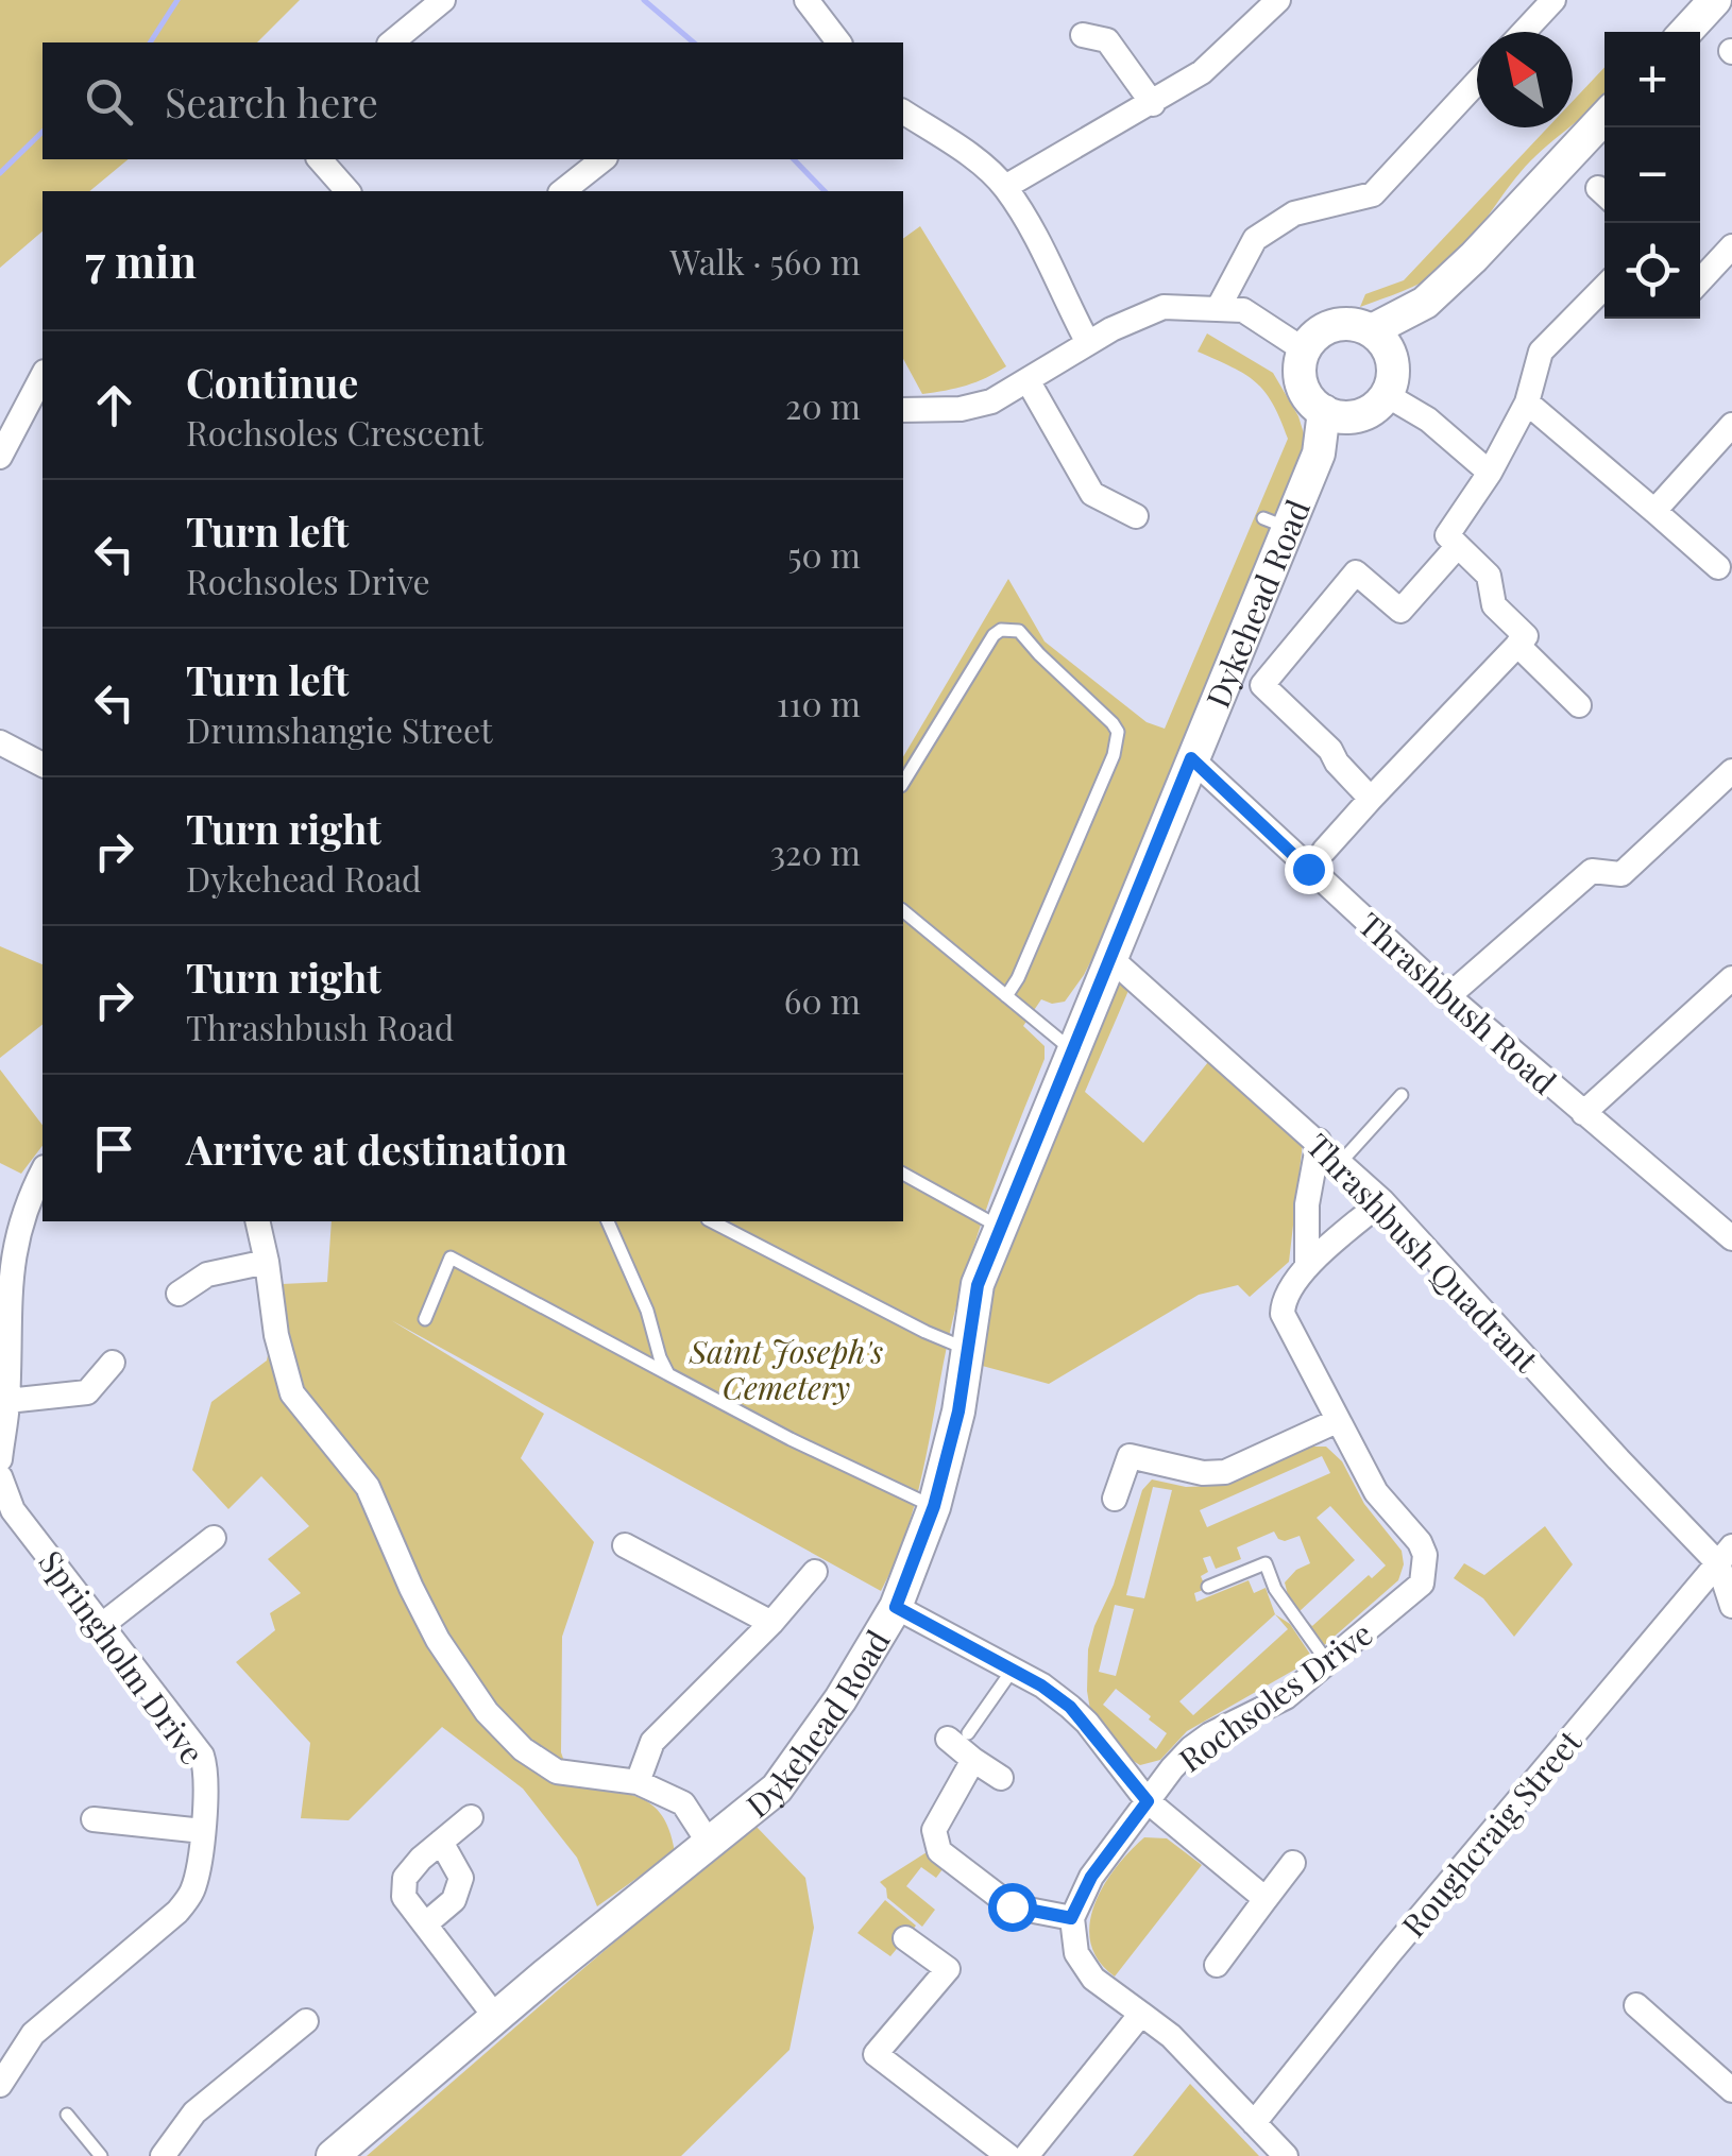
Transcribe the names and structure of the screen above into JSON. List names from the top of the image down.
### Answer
{
  "streets": {
    "street": [
      "Dykehead Road",
      "Thrashbush Road",
      "Thrashbush Quadrant",
      "Springholm Drive",
      "Rochsoles Drive",
      "Roughcraig Street"
    ]
  },
  "crossings": [
    ["Dykehead Road", "Thrashbush Road"],
    ["Dykehead Road", "Thrashbush Quadrant"],
    ["Thrashbush Quadrant", "Rochsoles Drive"],
    ["Thrashbush Quadrant", "Roughcraig Street"]
  ],
  "parks": ["Saint Joseph's Cemetery"],
  "north": "top left",
  "page": {
    "map_buttons": ["+", "−"],
    "search": "Search here",
    "heading": ["7 min", "Walk · 560 m"],
    "list": [
      ["Continue", "Rochsoles Crescent", "20 m"],
      ["Turn left", "Rochsoles Drive", "50 m"],
      ["Turn left", "Drumshangie Street", "110 m"],
      ["Turn right", "Dykehead Road", "320 m"],
      ["Turn right", "Thrashbush Road", "60 m"],
      "Arrive at destination"
    ]
  }
}
